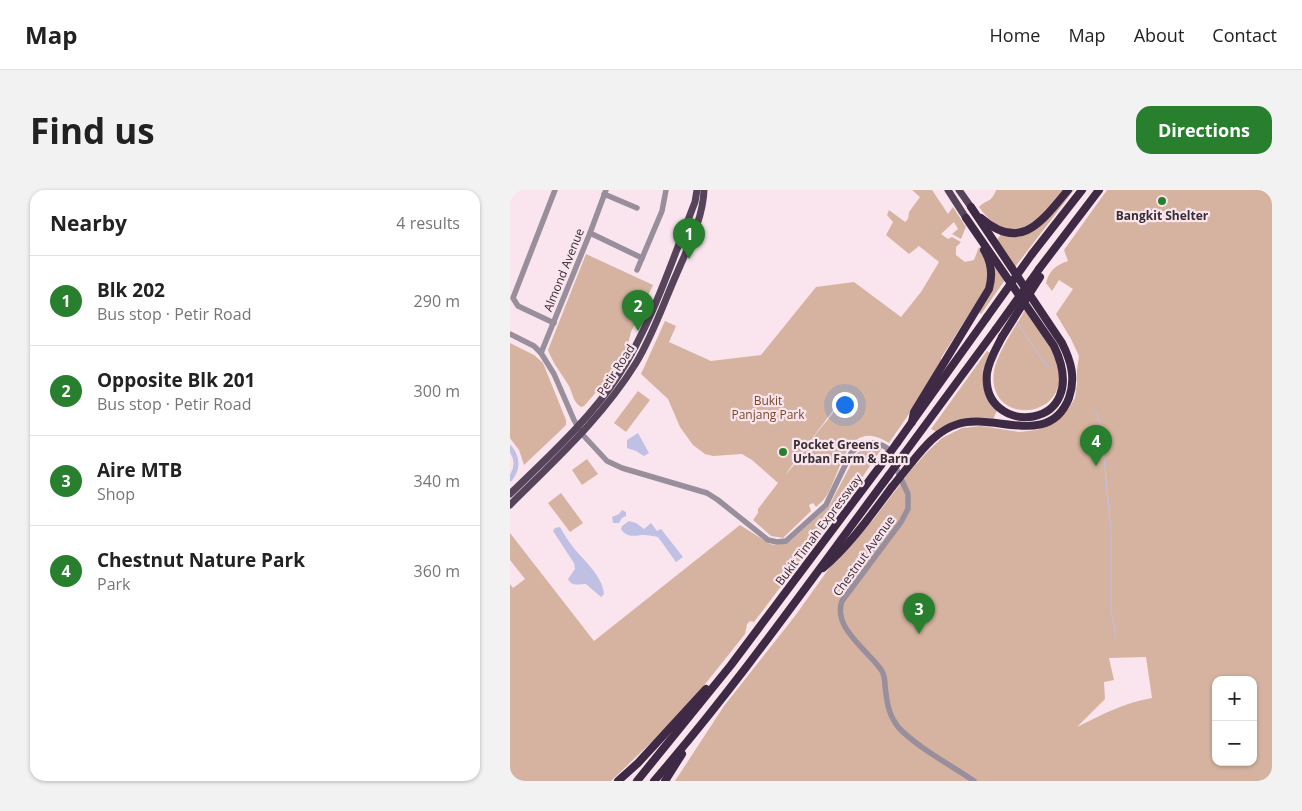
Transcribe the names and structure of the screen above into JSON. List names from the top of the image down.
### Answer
{
  "streets": {
    "highway": ["Bukit Timah Expressway"],
    "main road": ["Petir Road"],
    "street": ["Almond Avenue", "Chestnut Avenue"]
  },
  "crossings": [
    ["Almond Avenue", "Chestnut Avenue"],
    ["Petir Road", "Chestnut Avenue"]
  ],
  "parks": ["Bukit Panjang Park"],
  "places": ["Bangkit Shelter", "Pocket Greens Urban Farm & Barn"],
  "page": {
    "header": "Map",
    "nav": [
      "Home",
      "Map",
      "About",
      "Contact"
    ],
    "buttons": "Directions",
    "title": "Find us",
    "heading": ["Nearby", "4 results"],
    "pins": [
      "1",
      "2",
      "4",
      "3"
    ],
    "list": [
      {
        "mark": "1",
        "name": "Blk 202",
        "note": "Bus stop · Petir Road",
        "value": "290 m"
      },
      {
        "mark": "2",
        "name": "Opposite Blk 201",
        "note": "Bus stop · Petir Road",
        "value": "300 m"
      },
      {
        "mark": "3",
        "name": "Aire MTB",
        "note": "Shop",
        "value": "340 m"
      },
      {
        "mark": "4",
        "name": "Chestnut Nature Park",
        "note": "Park",
        "value": "360 m"
      }
    ],
    "map_buttons": ["+", "−"]
  }
}
